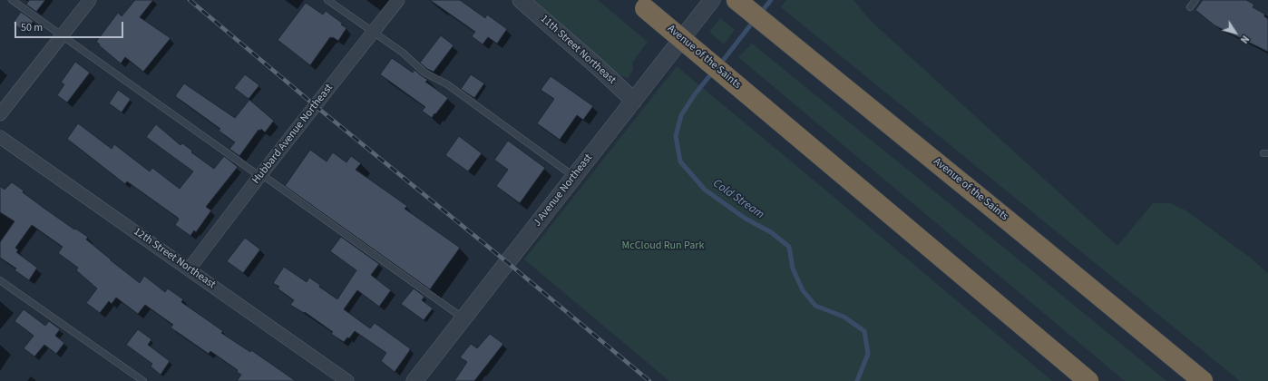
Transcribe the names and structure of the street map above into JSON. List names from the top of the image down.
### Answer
{
  "streets": {
    "highway": ["Avenue of the Saints"],
    "street": [
      "11th Street Northeast",
      "Hubbard Avenue Northeast",
      "J Avenue Northeast",
      "12th Street Northeast"
    ]
  },
  "crossings": [
    ["11th Street Northeast", "J Avenue Northeast"],
    ["Hubbard Avenue Northeast", "12th Street Northeast"]
  ],
  "water": ["Cold Stream"],
  "parks": ["McCloud Run Park"],
  "scale_bar": "50 m",
  "north": "bottom right"
}
